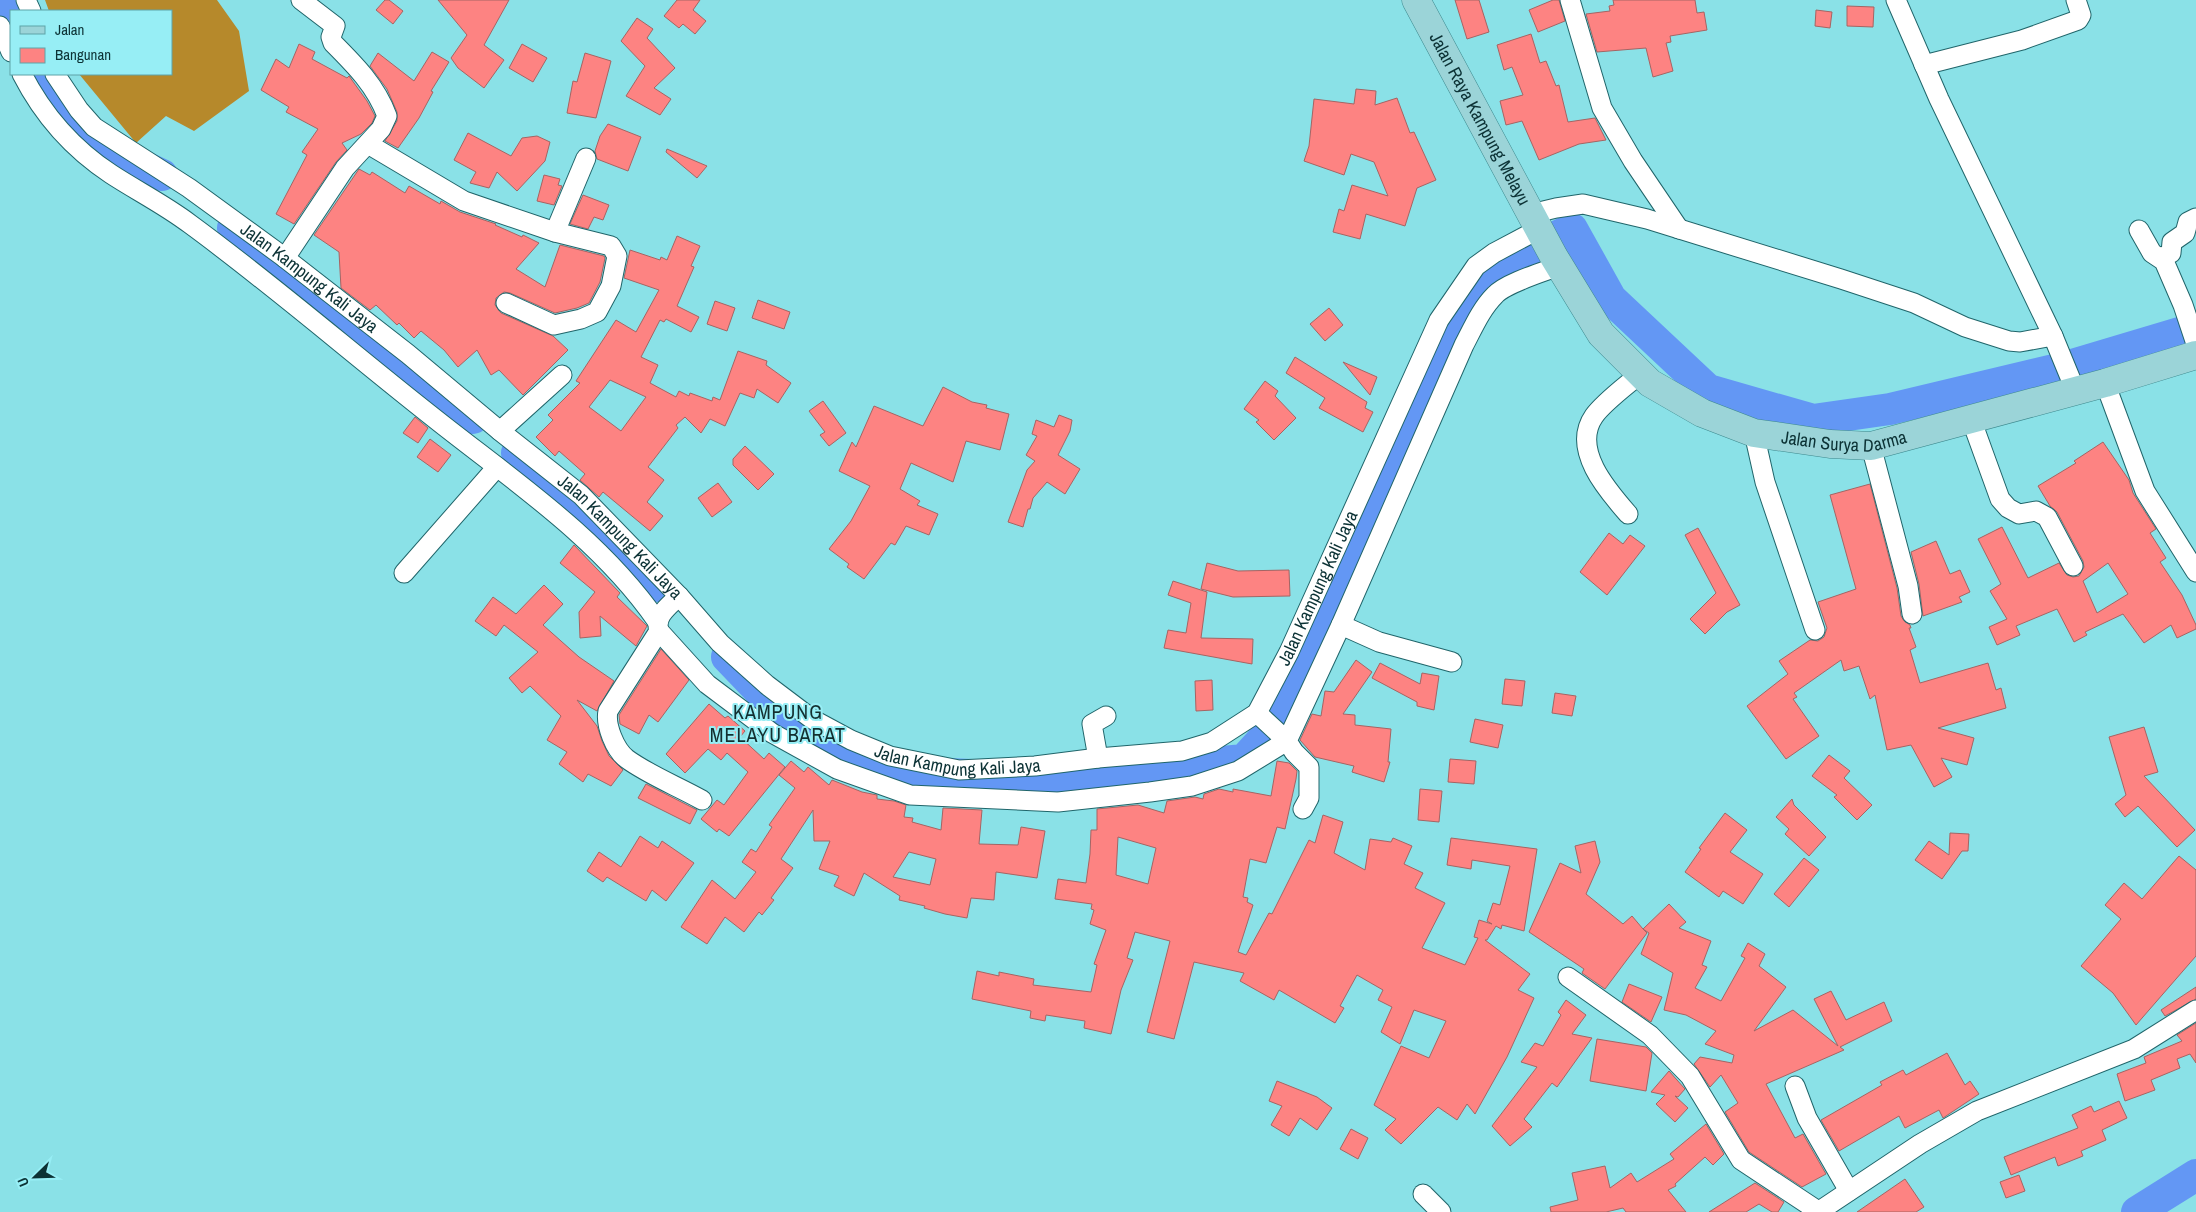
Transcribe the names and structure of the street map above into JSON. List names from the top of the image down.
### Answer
{
  "streets": {
    "main road": ["Jalan Raya Kampung Melayu", "Jalan Surya Darma"],
    "street": ["Jalan Kampung Kali Jaya"]
  },
  "crossings": [
    ["Jalan Raya Kampung Melayu", "Jalan Kampung Kali Jaya"],
    ["Jalan Raya Kampung Melayu", "Jalan Surya Darma"],
    ["Jalan Kampung Kali Jaya", "Jalan Surya Darma"]
  ],
  "districts": ["KAMPUNG MELAYU BARAT"],
  "legend": ["Jalan", "Bangunan"],
  "north": "bottom left"
}
